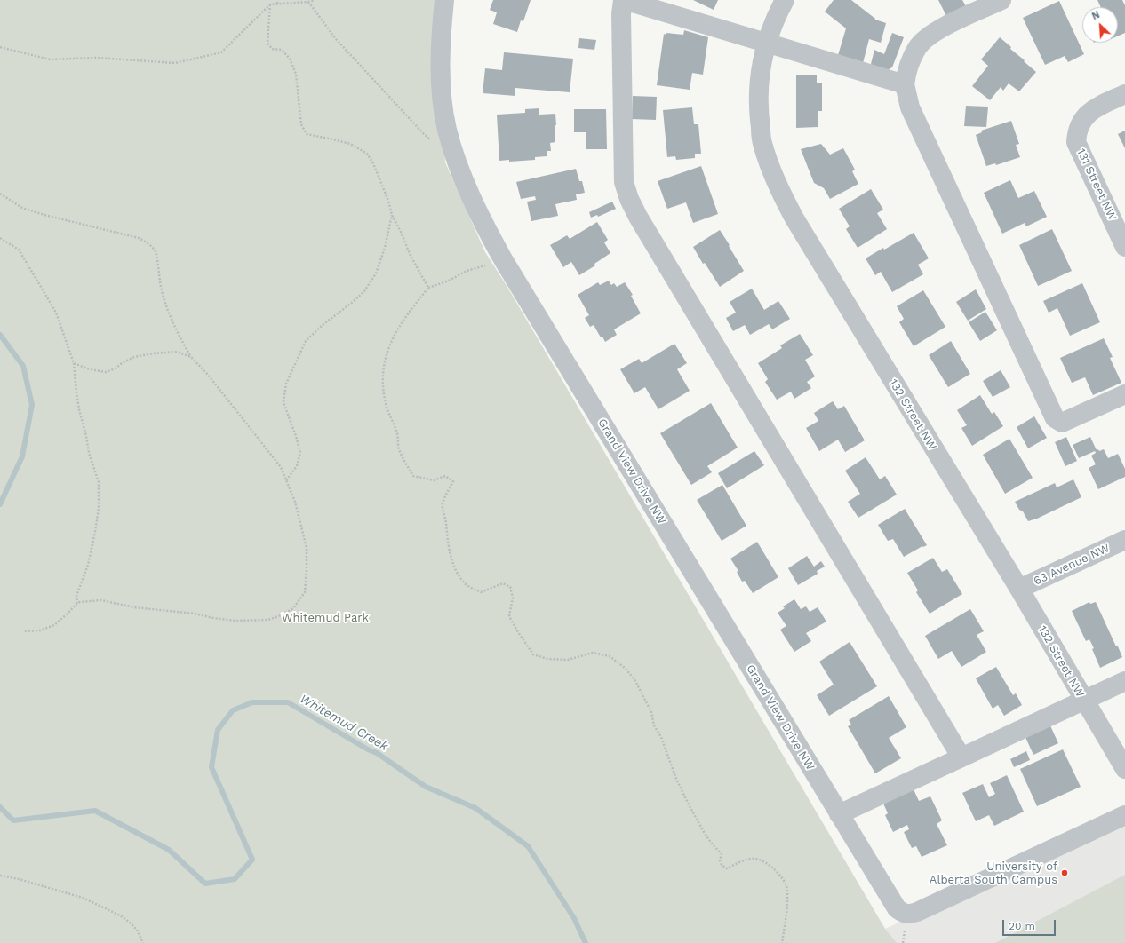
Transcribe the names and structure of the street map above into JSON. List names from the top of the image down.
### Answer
{
  "streets": {
    "street": [
      "131 Street NW",
      "132 Street NW",
      "Grand View Drive NW",
      "63 Avenue NW"
    ]
  },
  "crossings": [
    ["132 Street NW", "63 Avenue NW"]
  ],
  "water": ["Whitemud Creek"],
  "parks": ["Whitemud Park"],
  "places": ["University of Alberta South Campus"],
  "scale_bar": "20 m",
  "north": "top left"
}
